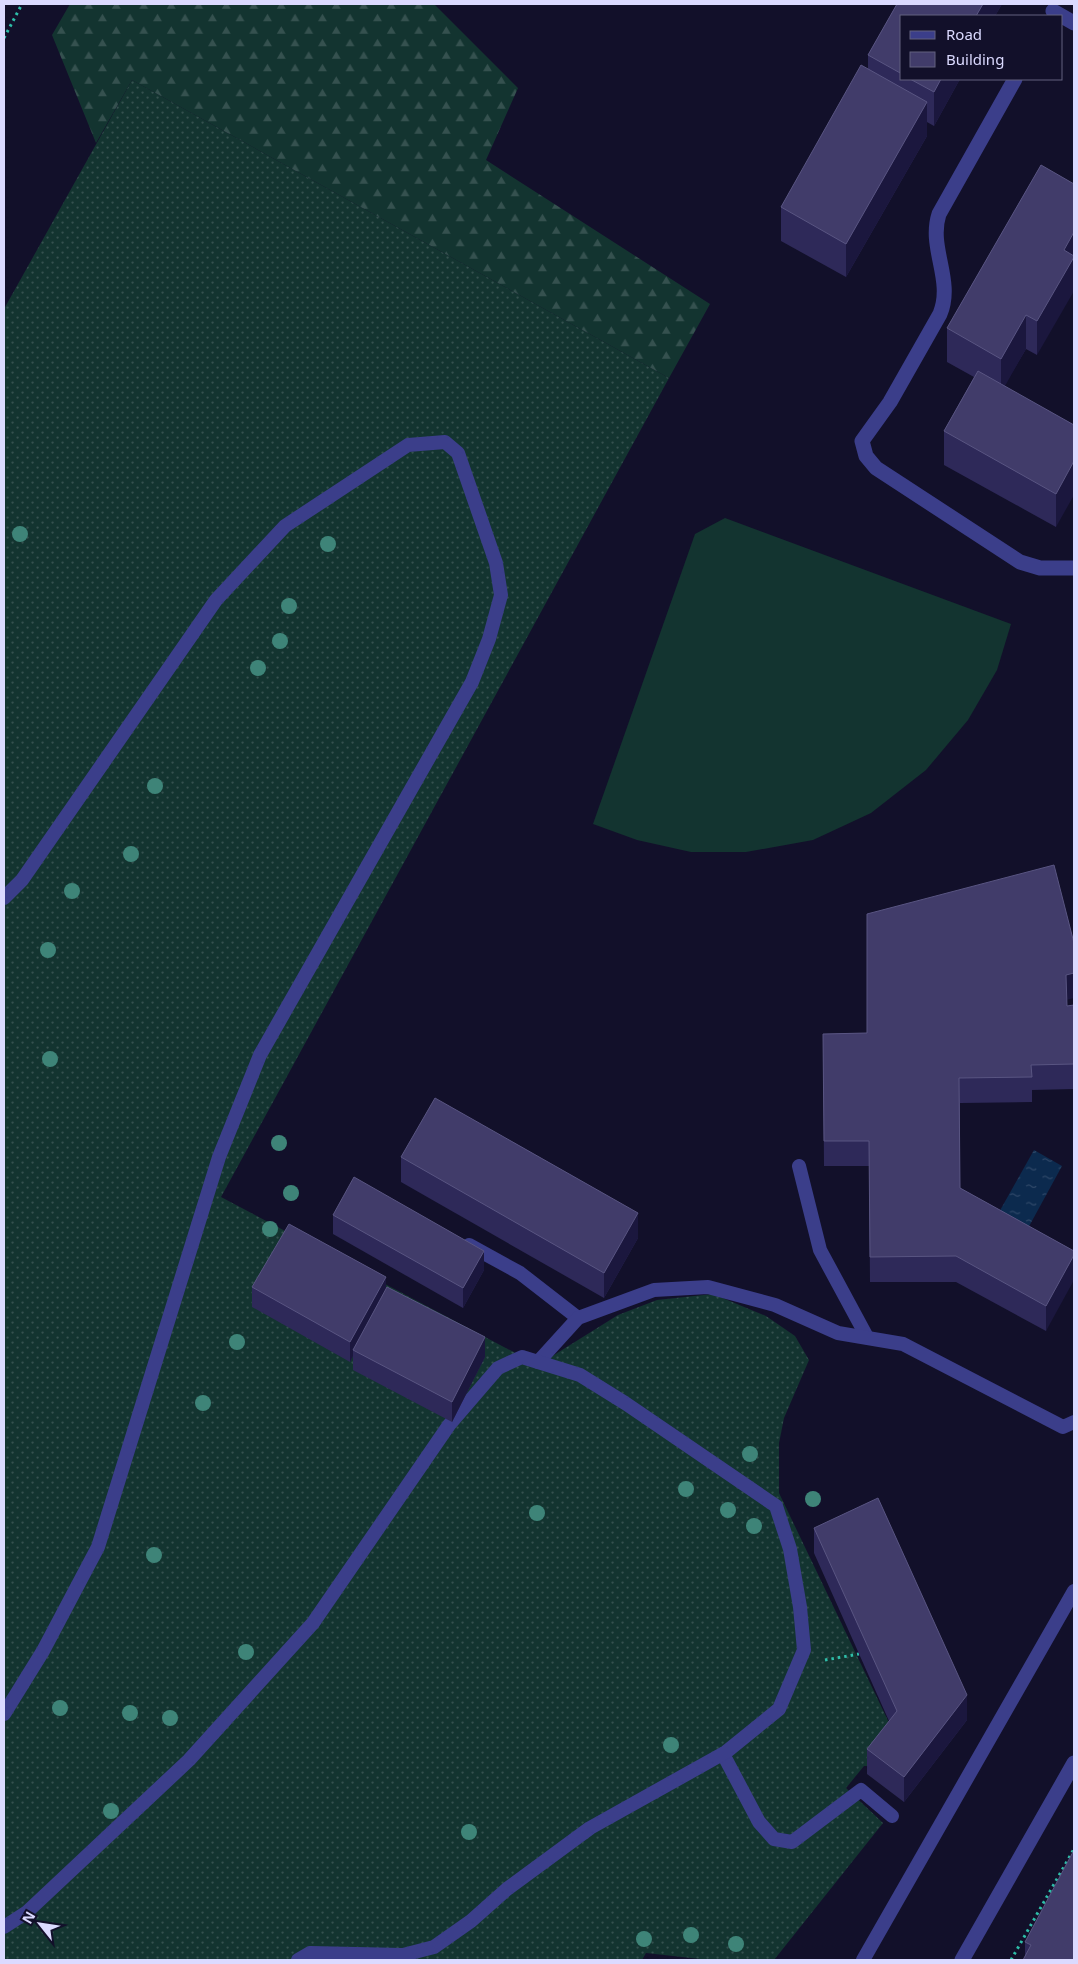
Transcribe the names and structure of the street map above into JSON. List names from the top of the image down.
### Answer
{
  "legend": ["Road", "Building"],
  "north": "top left"
}
